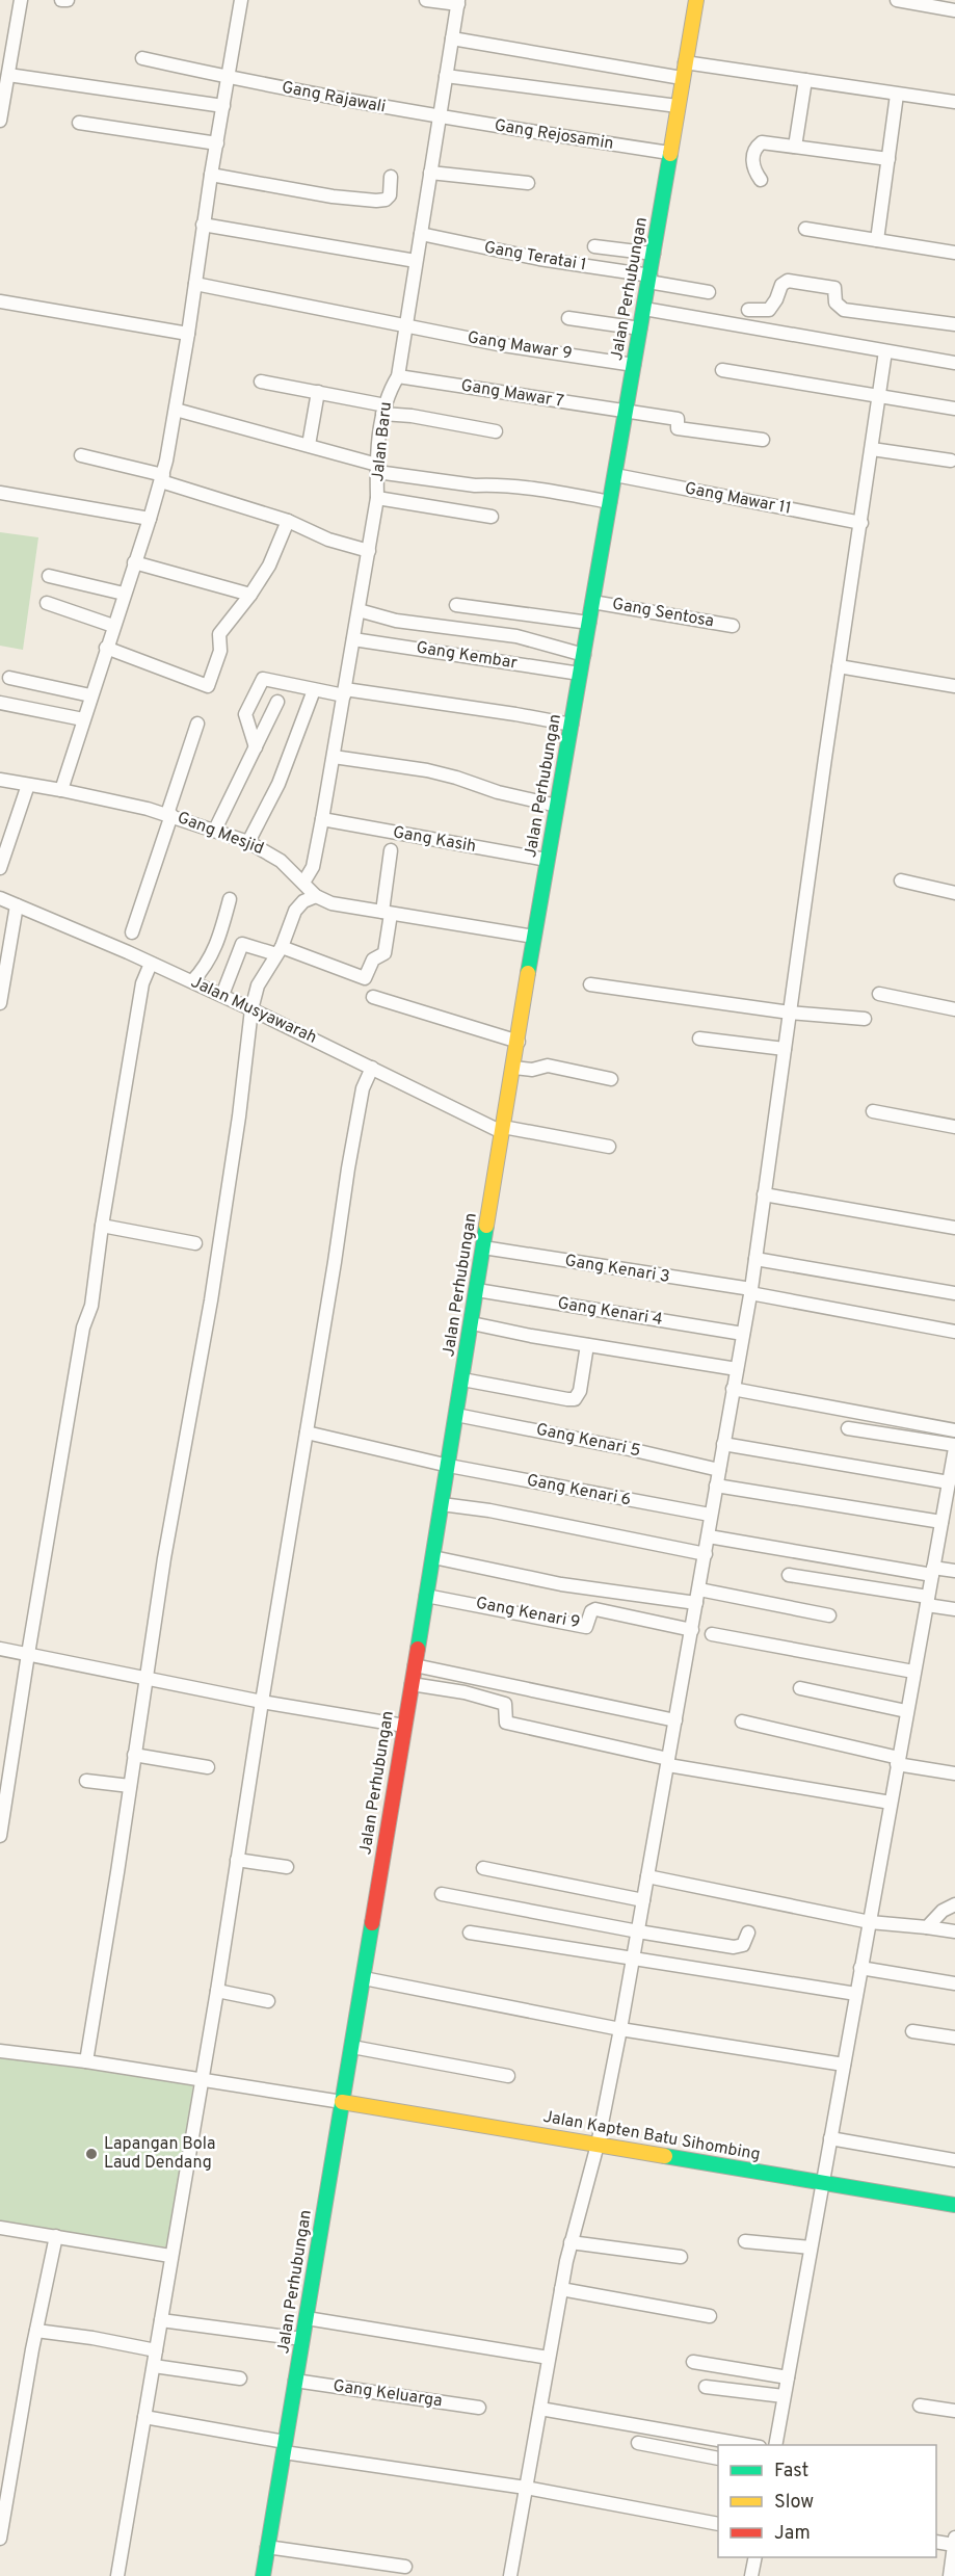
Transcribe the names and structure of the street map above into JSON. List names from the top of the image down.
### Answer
{
  "streets": {
    "main road": ["Jalan Perhubungan", "Jalan Kapten Batu Sihombing"],
    "street": [
      "Gang Rajawali",
      "Gang Rejosamin",
      "Gang Teratai 1",
      "Gang Mawar 9",
      "Gang Mawar 7",
      "Jalan Baru",
      "Gang Mawar 11",
      "Gang Sentosa",
      "Gang Kembar",
      "Gang Mesjid",
      "Gang Kasih",
      "Jalan Musyawarah",
      "Gang Kenari 3",
      "Gang Kenari 4",
      "Gang Kenari 5",
      "Gang Kenari 6",
      "Gang Kenari 9",
      "Gang Keluarga"
    ]
  },
  "crossings": [
    ["Gang Rajawali", "Gang Rejosamin"],
    ["Gang Rajawali", "Jalan Baru"],
    ["Gang Rejosamin", "Jalan Perhubungan"],
    ["Gang Rejosamin", "Jalan Baru"],
    ["Gang Teratai 1", "Jalan Perhubungan"],
    ["Gang Teratai 1", "Jalan Baru"],
    ["Jalan Perhubungan", "Gang Mawar 9"],
    ["Jalan Perhubungan", "Gang Mawar 7"],
    ["Jalan Perhubungan", "Gang Mawar 11"],
    ["Jalan Perhubungan", "Gang Sentosa"],
    ["Jalan Perhubungan", "Gang Kembar"],
    ["Jalan Perhubungan", "Gang Mesjid"],
    ["Jalan Perhubungan", "Gang Kasih"],
    ["Jalan Perhubungan", "Jalan Musyawarah"],
    ["Jalan Perhubungan", "Gang Kenari 3"],
    ["Jalan Perhubungan", "Gang Kenari 4"],
    ["Jalan Perhubungan", "Gang Kenari 5"],
    ["Jalan Perhubungan", "Gang Kenari 6"],
    ["Jalan Perhubungan", "Gang Kenari 9"],
    ["Jalan Perhubungan", "Jalan Kapten Batu Sihombing"],
    ["Jalan Perhubungan", "Gang Keluarga"],
    ["Gang Mawar 9", "Jalan Baru"],
    ["Gang Mawar 7", "Jalan Baru"],
    ["Jalan Baru", "Gang Kembar"],
    ["Jalan Baru", "Gang Mesjid"],
    ["Jalan Baru", "Gang Kasih"]
  ],
  "places": ["Lapangan Bola Laud Dendang"],
  "legend": ["Fast", "Slow", "Jam"]
}
